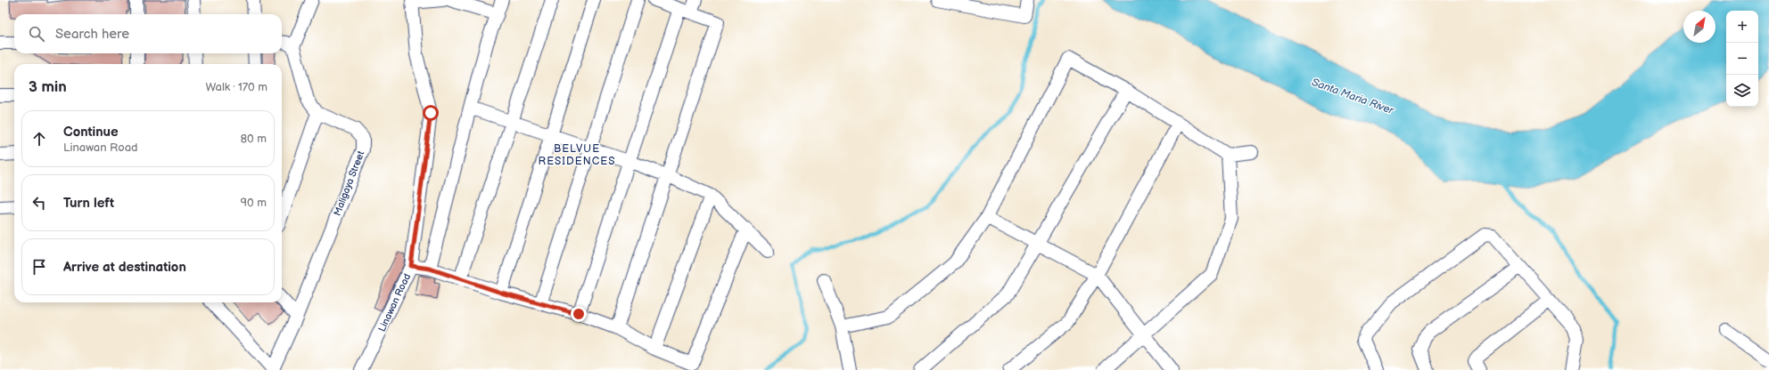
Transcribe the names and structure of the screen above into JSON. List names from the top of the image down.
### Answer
{
  "streets": {
    "street": ["Maligaya Street", "Linawan Road"]
  },
  "districts": ["BELVUE RESIDENCES"],
  "water": ["Santa Maria River"],
  "north": "top right",
  "page": {
    "map_buttons": ["+", "−"],
    "search": "Search here",
    "heading": ["3 min", "Walk · 170 m"],
    "list": [
      ["Continue", "Linawan Road", "80 m"],
      ["Turn left", "90 m"],
      "Arrive at destination"
    ]
  }
}
